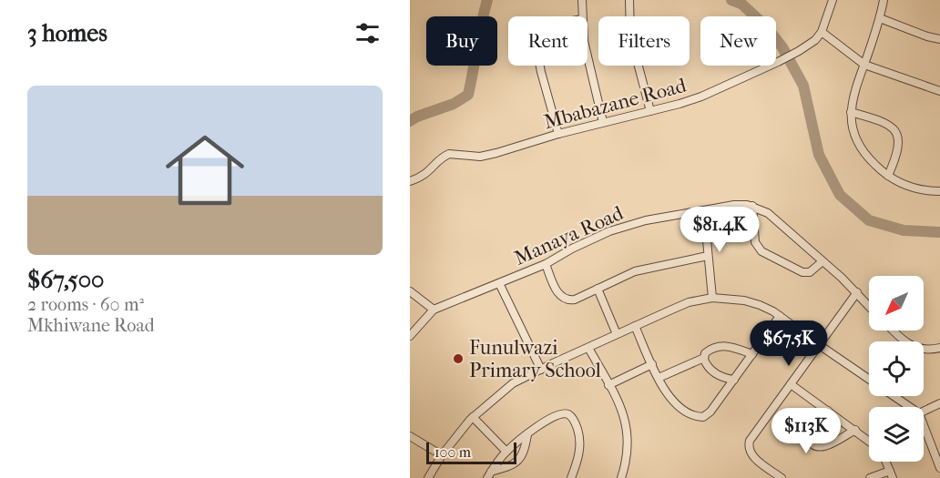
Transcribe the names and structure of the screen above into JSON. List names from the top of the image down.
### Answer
{
  "streets": {
    "street": ["Mbabazane Road", "Manaya Road"]
  },
  "places": ["Funulwazi Primary School"],
  "scale_bar": "100 m",
  "north": "bottom left",
  "page": {
    "heading": "3 homes",
    "chip": [
      "Buy",
      "Rent",
      "Filters",
      "New"
    ],
    "list": [
      {
        "name": "$67,500",
        "note": "2 rooms · 60 m² · Mkhiwane Road"
      }
    ],
    "price": ["$81.4K", "$67.5K", "$113K"],
    "scale": "100 m"
  }
}
